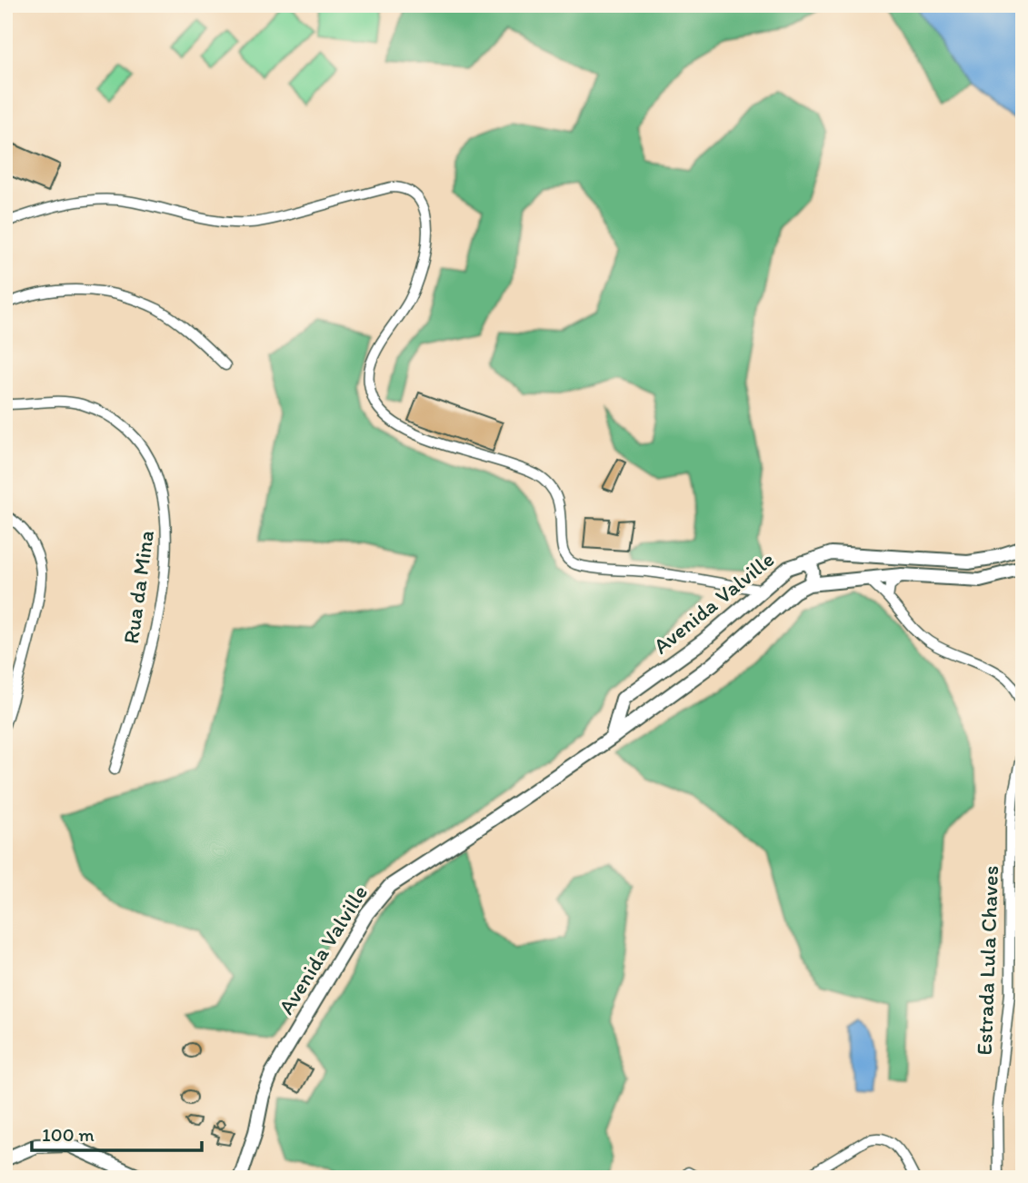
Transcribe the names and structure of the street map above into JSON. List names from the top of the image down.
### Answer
{
  "streets": {
    "main road": ["Avenida Valville"],
    "street": ["Rua da Mina", "Estrada Lula Chaves"]
  },
  "scale_bar": "100 m"
}
